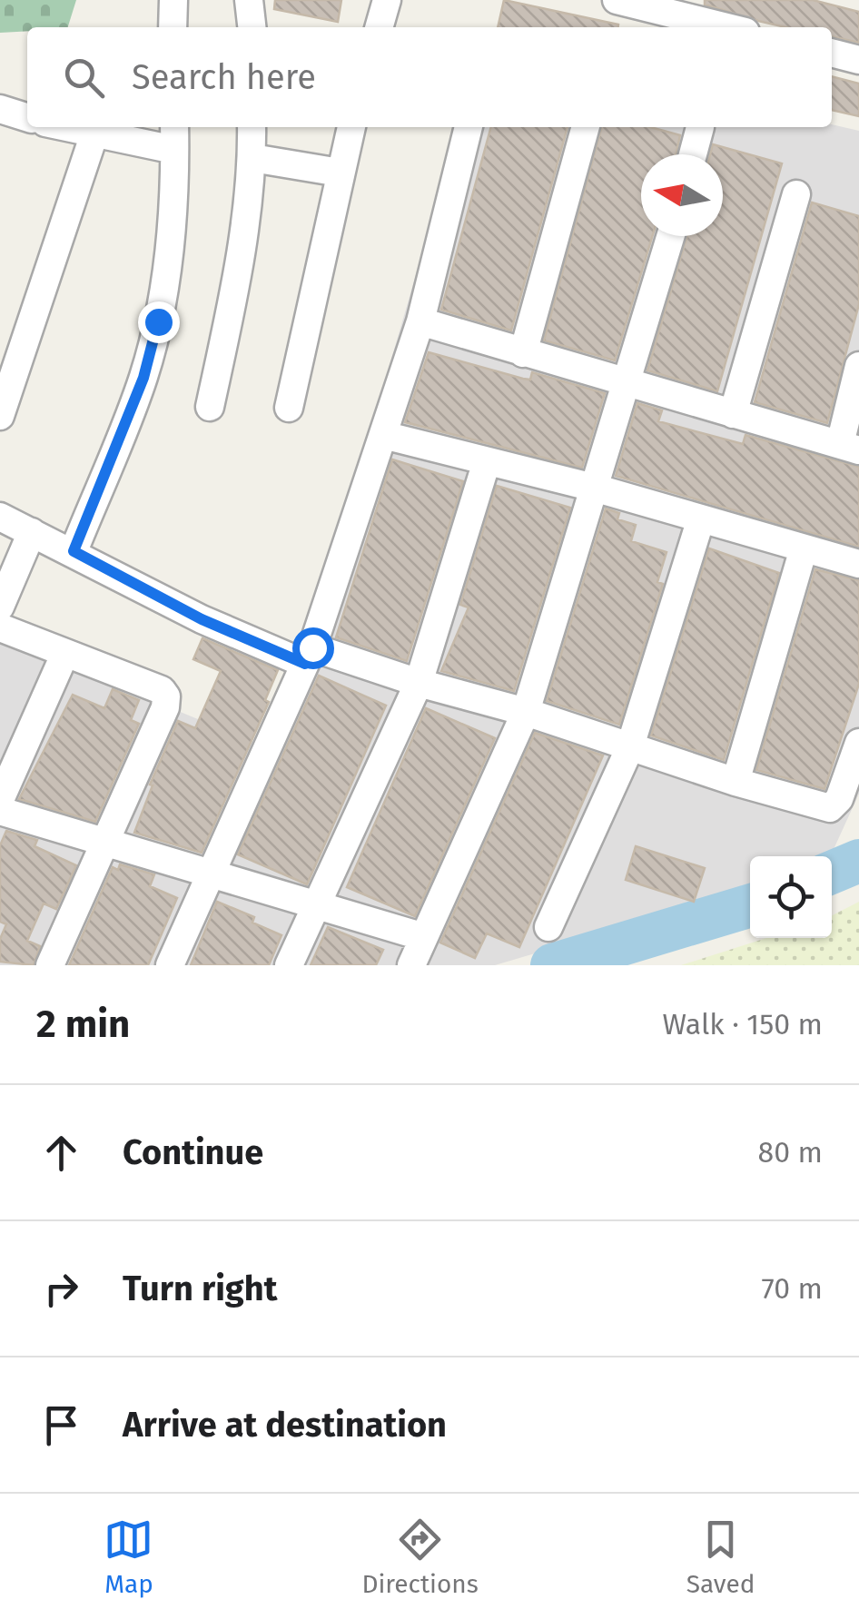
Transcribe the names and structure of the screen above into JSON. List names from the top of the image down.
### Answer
{
  "north": "left",
  "page": {
    "search": "Search here",
    "heading": ["2 min", "Walk · 150 m"],
    "list": [
      ["Continue", "80 m"],
      ["Turn right", "70 m"],
      "Arrive at destination"
    ],
    "nav": ["Map", "Directions", "Saved"]
  }
}
